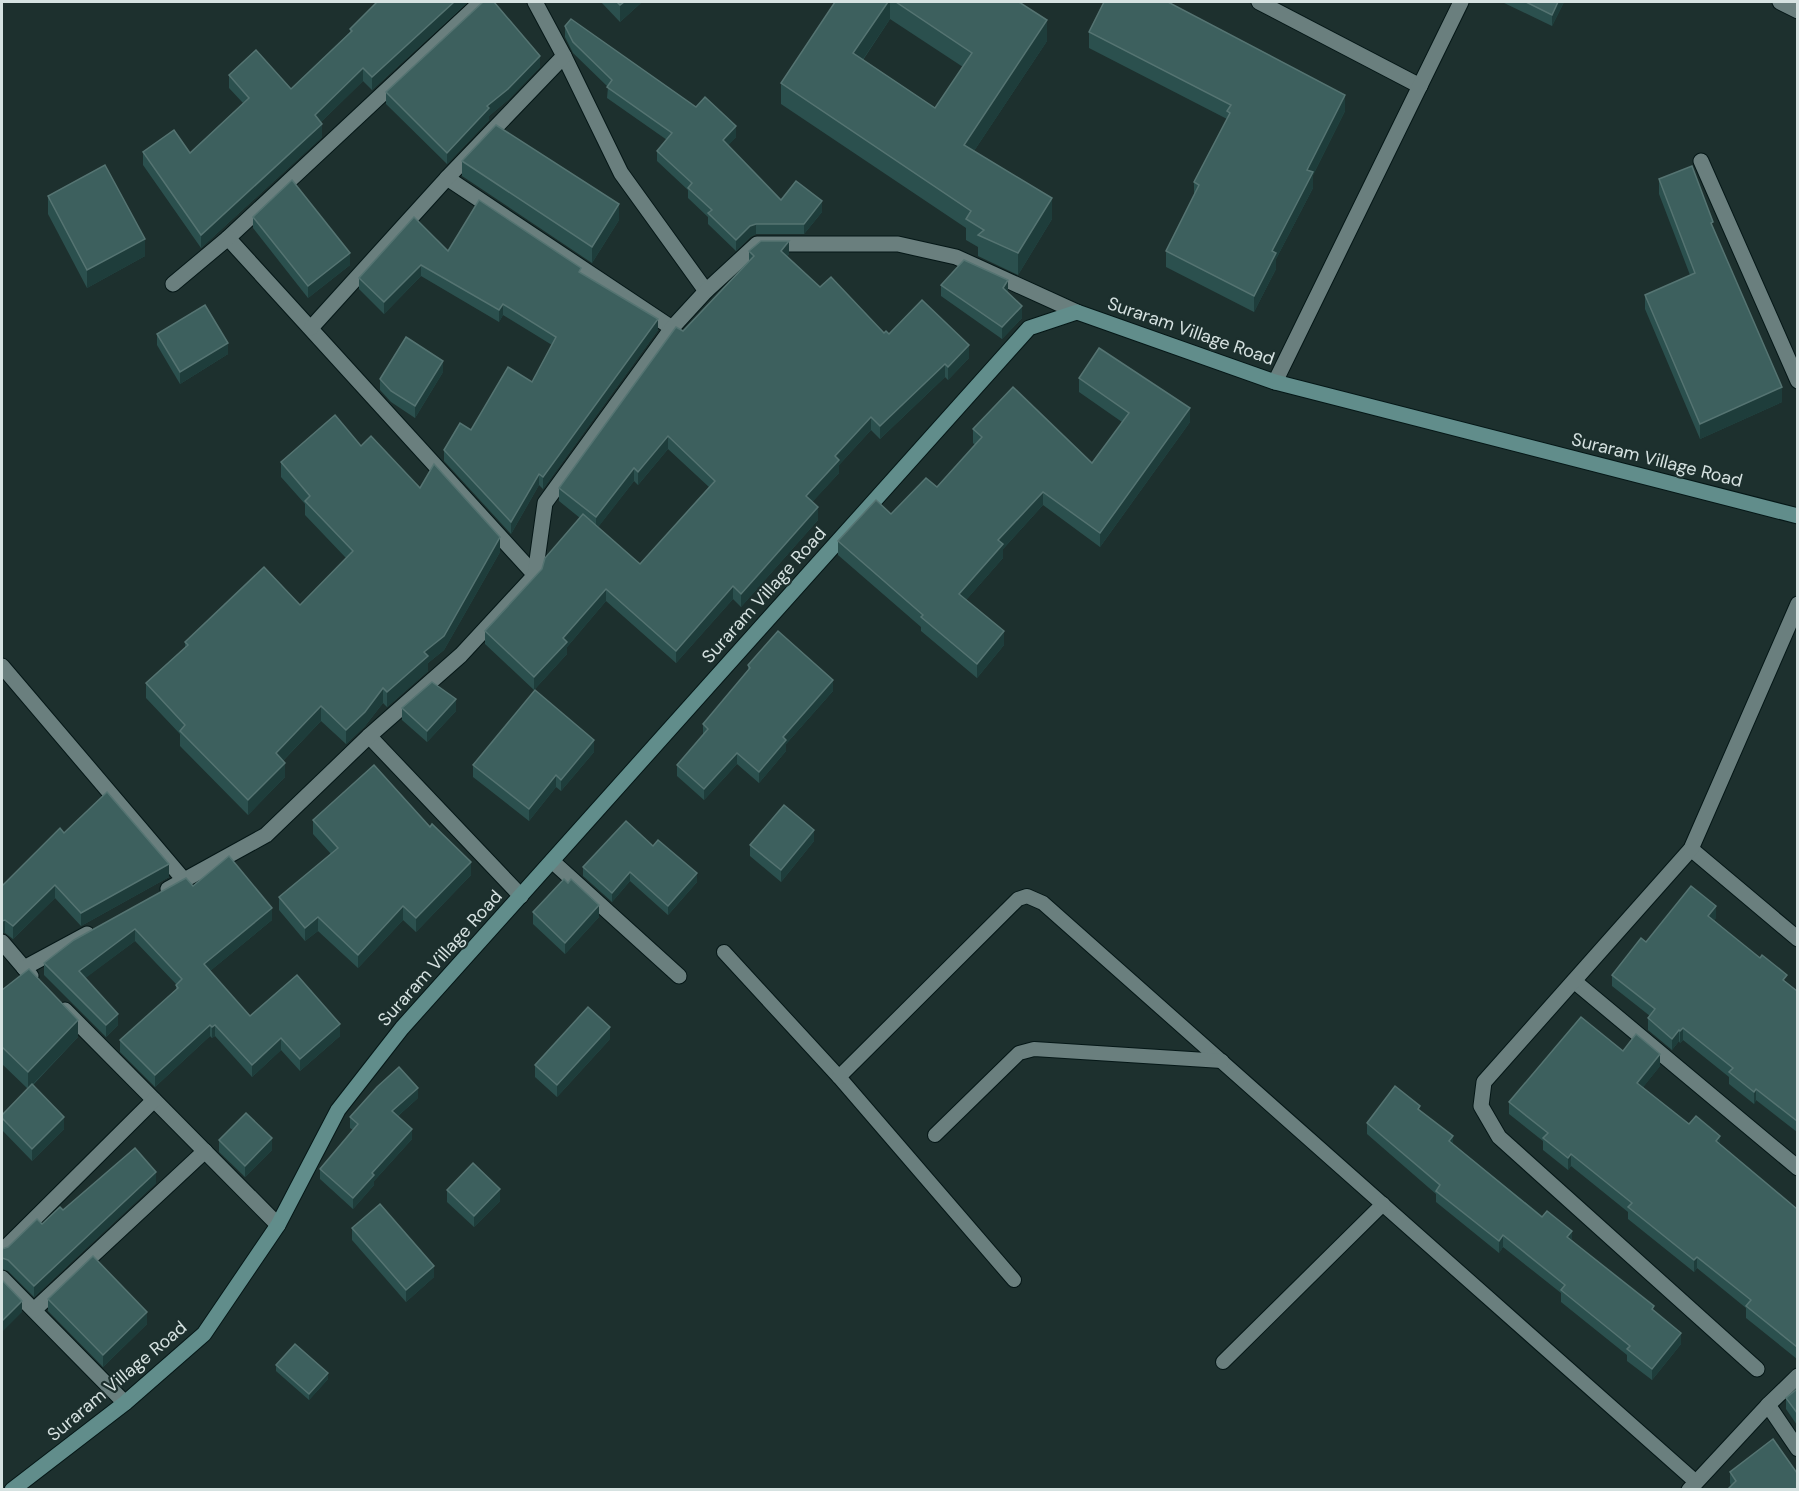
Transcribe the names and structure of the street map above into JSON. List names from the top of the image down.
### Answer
{
  "streets": {
    "main road": ["Suraram Village Road"]
  }
}
